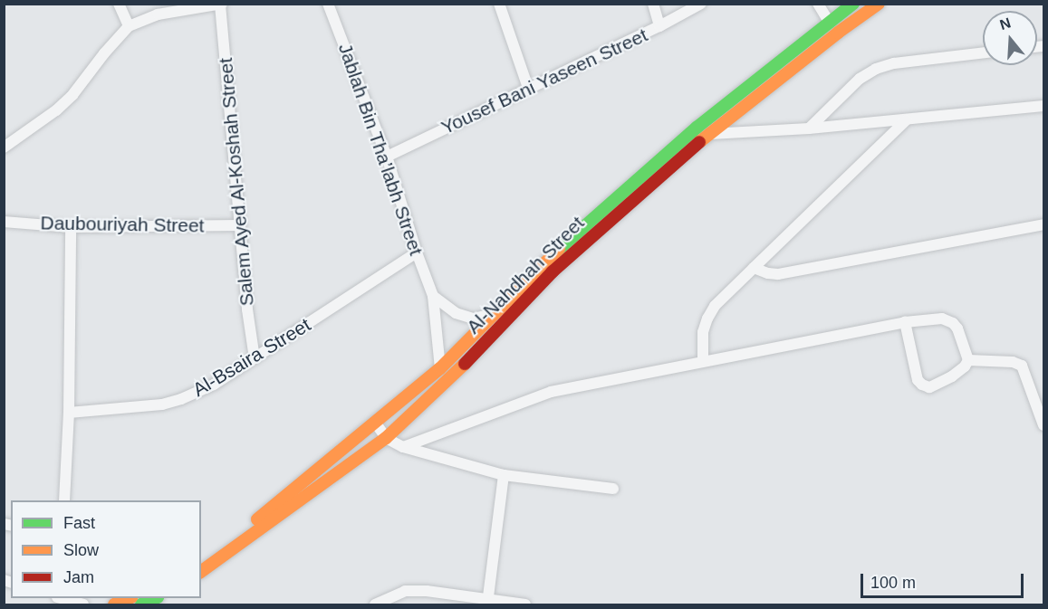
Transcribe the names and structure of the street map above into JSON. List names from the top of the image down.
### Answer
{
  "streets": {
    "street": [
      "Yousef Bani Yaseen Street",
      "Jablah Bin Tha’labh Street",
      "Salem Ayed Al-Koshah Street",
      "Daubouriyah Street",
      "Al-Nahdhah Street",
      "Al-Bsaira Street"
    ]
  },
  "crossings": [
    ["Yousef Bani Yaseen Street", "Jablah Bin Tha’labh Street"],
    ["Jablah Bin Tha’labh Street", "Al-Nahdhah Street"],
    ["Jablah Bin Tha’labh Street", "Al-Bsaira Street"],
    ["Salem Ayed Al-Koshah Street", "Daubouriyah Street"],
    ["Salem Ayed Al-Koshah Street", "Al-Bsaira Street"]
  ],
  "legend": ["Fast", "Slow", "Jam"],
  "scale_bar": "100 m",
  "north": "top"
}
